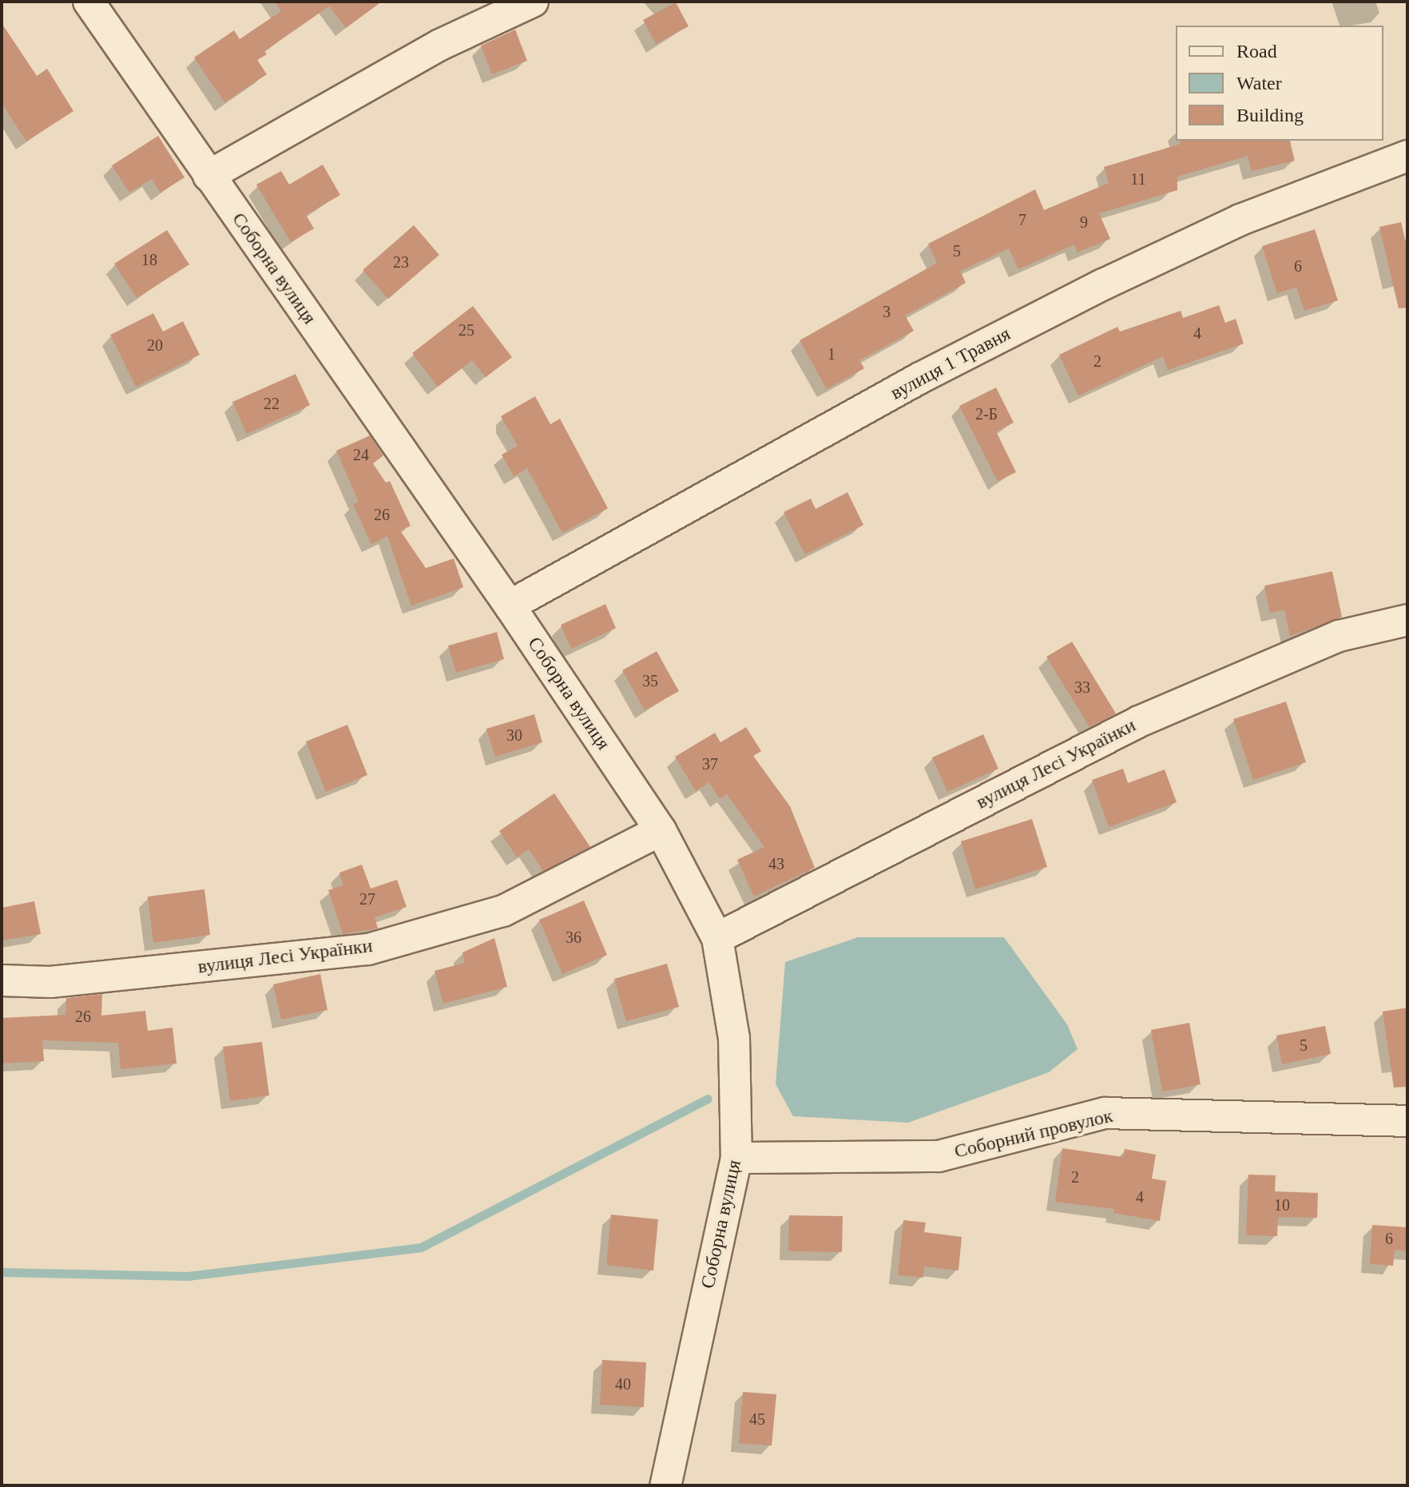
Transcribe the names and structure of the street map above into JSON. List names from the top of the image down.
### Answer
{
  "streets": {
    "street": [
      "Соборна вулиця",
      "вулиця 1 Травня",
      "вулиця Лесі Українки",
      "Соборний провулок"
    ]
  },
  "crossings": [
    ["Соборна вулиця", "вулиця 1 Травня"],
    ["Соборна вулиця", "вулиця Лесі Українки"],
    ["Соборна вулиця", "Соборний провулок"]
  ],
  "house_numbers": [
    "11",
    "7",
    "9",
    "5",
    "18",
    "23",
    "6",
    "3",
    "25",
    "4",
    "20",
    "1",
    "2",
    "22",
    "2-Б",
    "24",
    "26",
    "35",
    "33",
    "30",
    "37",
    "43",
    "27",
    "36",
    "26",
    "5",
    "2",
    "4",
    "10",
    "6",
    "40",
    "45"
  ],
  "legend": ["Road", "Water", "Building"]
}
